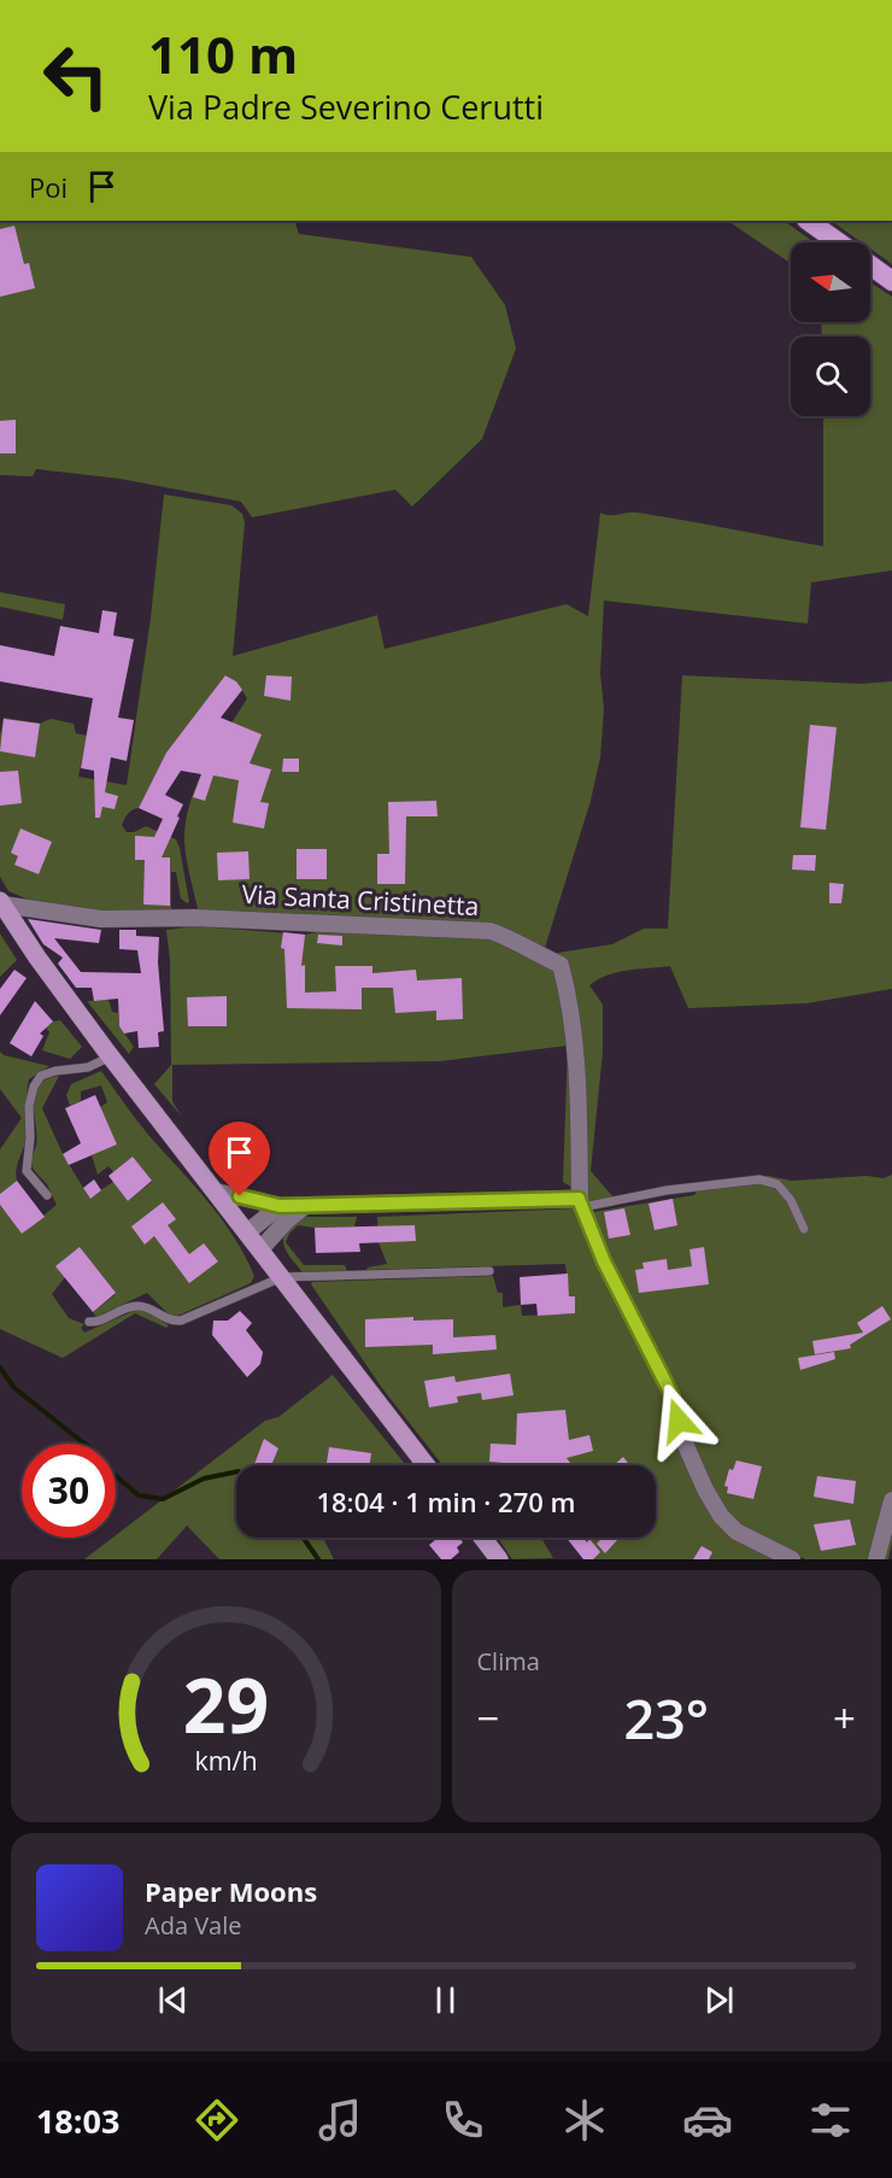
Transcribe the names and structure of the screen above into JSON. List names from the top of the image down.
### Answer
{
  "streets": {
    "main road": ["Via Santa Cristinetta"]
  },
  "north": "left",
  "page": {
    "turn": ["110 m", "Via Padre Severino Cerutti"],
    "then": "Poi",
    "limit": "30",
    "trip": "18:04 · 1 min · 270 m",
    "tile": "Clima",
    "heat": ["−", "23°", "+"],
    "song": ["Paper Moons", "Ada Vale"],
    "tabs": "18:03",
    "gauge": ["29", "km/h"]
  }
}
